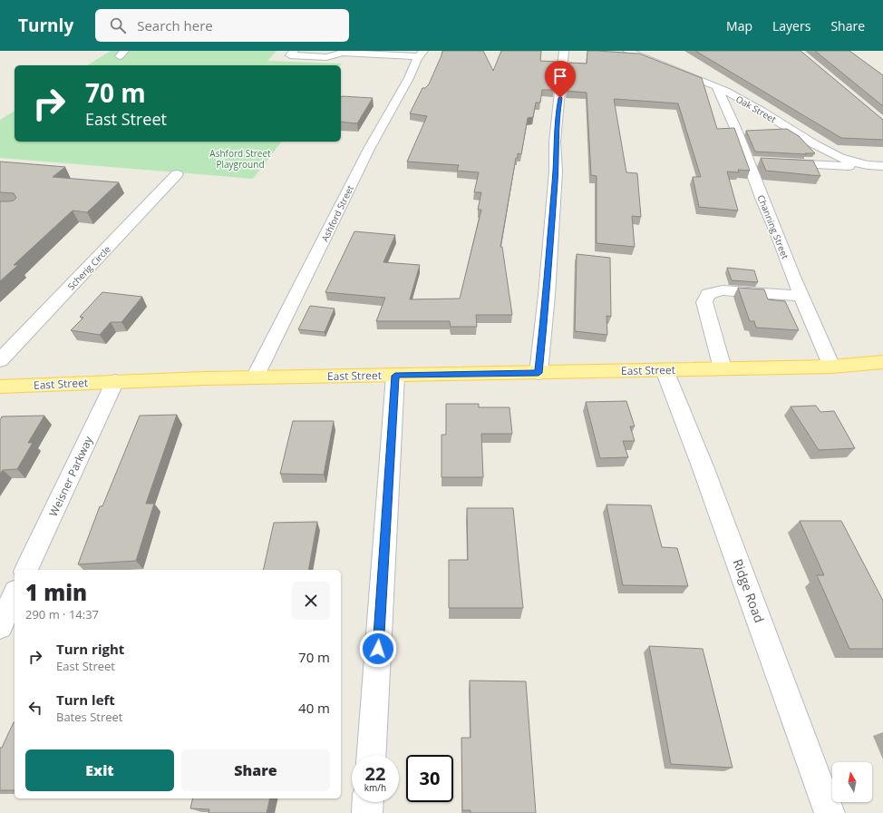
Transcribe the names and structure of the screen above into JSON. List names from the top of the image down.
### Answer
{
  "streets": {
    "main road": ["East Street"],
    "street": [
      "Oak Street",
      "Ashford Street",
      "Channing Street",
      "Scherig Circle",
      "Weisner Parkway",
      "Ridge Road"
    ]
  },
  "crossings": [
    ["Oak Street", "Channing Street"],
    ["Ashford Street", "East Street"],
    ["Channing Street", "East Street"],
    ["East Street", "Weisner Parkway"],
    ["East Street", "Ridge Road"]
  ],
  "parks": ["Ashford Street Playground"],
  "north": "top",
  "page": {
    "header": "Turnly",
    "search": "Search here",
    "nav": ["Map", "Layers", "Share"],
    "turn": ["70 m", "East Street"],
    "heading": ["1 min", "290 m · 14:37"],
    "list": [
      {
        "name": "Turn right",
        "note": "East Street",
        "value": "70 m"
      },
      {
        "name": "Turn left",
        "note": "Bates Street",
        "value": "40 m"
      }
    ],
    "buttons": ["Exit", "Share"],
    "speed": "22 km/h",
    "limit": "30"
  }
}
